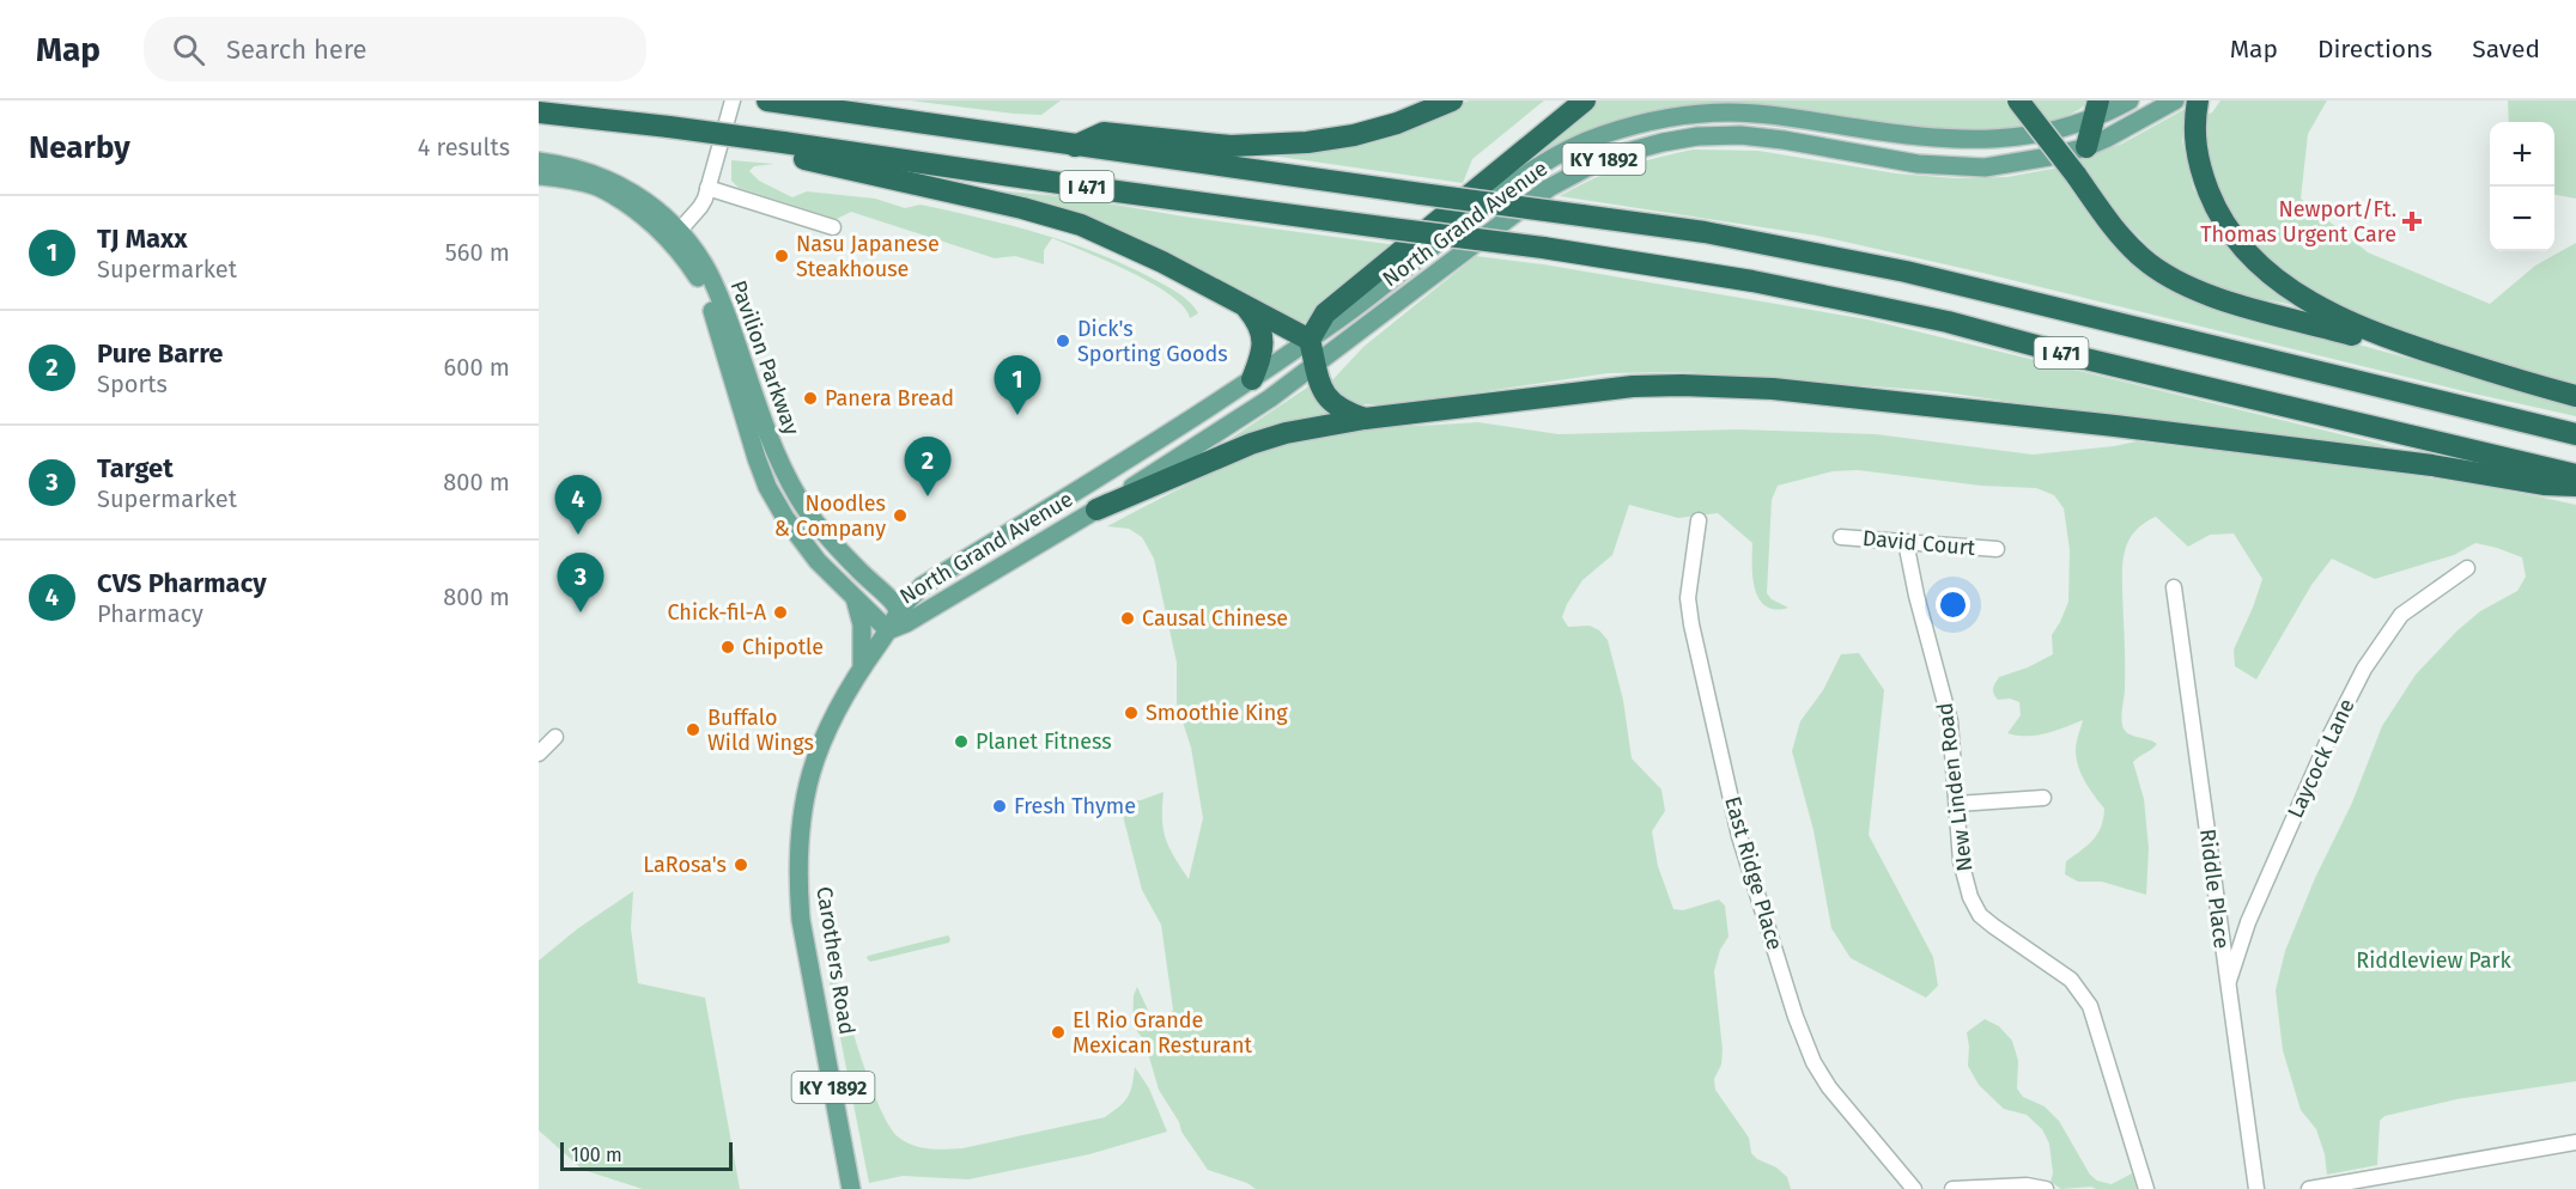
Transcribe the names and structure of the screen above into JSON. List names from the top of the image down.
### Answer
{
  "streets": {
    "highway": ["I 471"],
    "main road": [
      "KY 1892",
      "North Grand Avenue",
      "Pavilion Parkway",
      "Carothers Road"
    ],
    "street": [
      "David Court",
      "Laycock Lane",
      "New Linden Road",
      "East Ridge Place",
      "Riddle Place"
    ]
  },
  "crossings": [
    ["North Grand Avenue", "Pavilion Parkway"],
    ["North Grand Avenue", "Carothers Road"],
    ["Pavilion Parkway", "Carothers Road"],
    ["David Court", "New Linden Road"],
    ["Laycock Lane", "Riddle Place"]
  ],
  "parks": ["Riddleview Park"],
  "places": {
    "health": ["Newport/Ft. Thomas Urgent Care"],
    "other": [
      "Nasu Japanese Steakhouse",
      "Dick's Sporting Goods",
      "Panera Bread",
      "Noodles & Company",
      "Chick-fil-A",
      "Causal Chinese",
      "Chipotle",
      "Smoothie King",
      "Buffalo Wild Wings",
      "Planet Fitness",
      "Fresh Thyme",
      "LaRosa's",
      "El Rio Grande Mexican Resturant"
    ]
  },
  "scale_bar": "100 m",
  "page": {
    "header": "Map",
    "search": "Search here",
    "nav": ["Map", "Directions", "Saved"],
    "heading": ["Nearby", "4 results"],
    "map_buttons": ["+", "−"],
    "list": [
      {
        "mark": "1",
        "name": "TJ Maxx",
        "note": "Supermarket",
        "value": "560 m"
      },
      {
        "mark": "2",
        "name": "Pure Barre",
        "note": "Sports",
        "value": "600 m"
      },
      {
        "mark": "3",
        "name": "Target",
        "note": "Supermarket",
        "value": "800 m"
      },
      {
        "mark": "4",
        "name": "CVS Pharmacy",
        "note": "Pharmacy",
        "value": "800 m"
      }
    ],
    "pins": [
      "1",
      "2",
      "4",
      "3"
    ],
    "scale": "100 m"
  }
}
